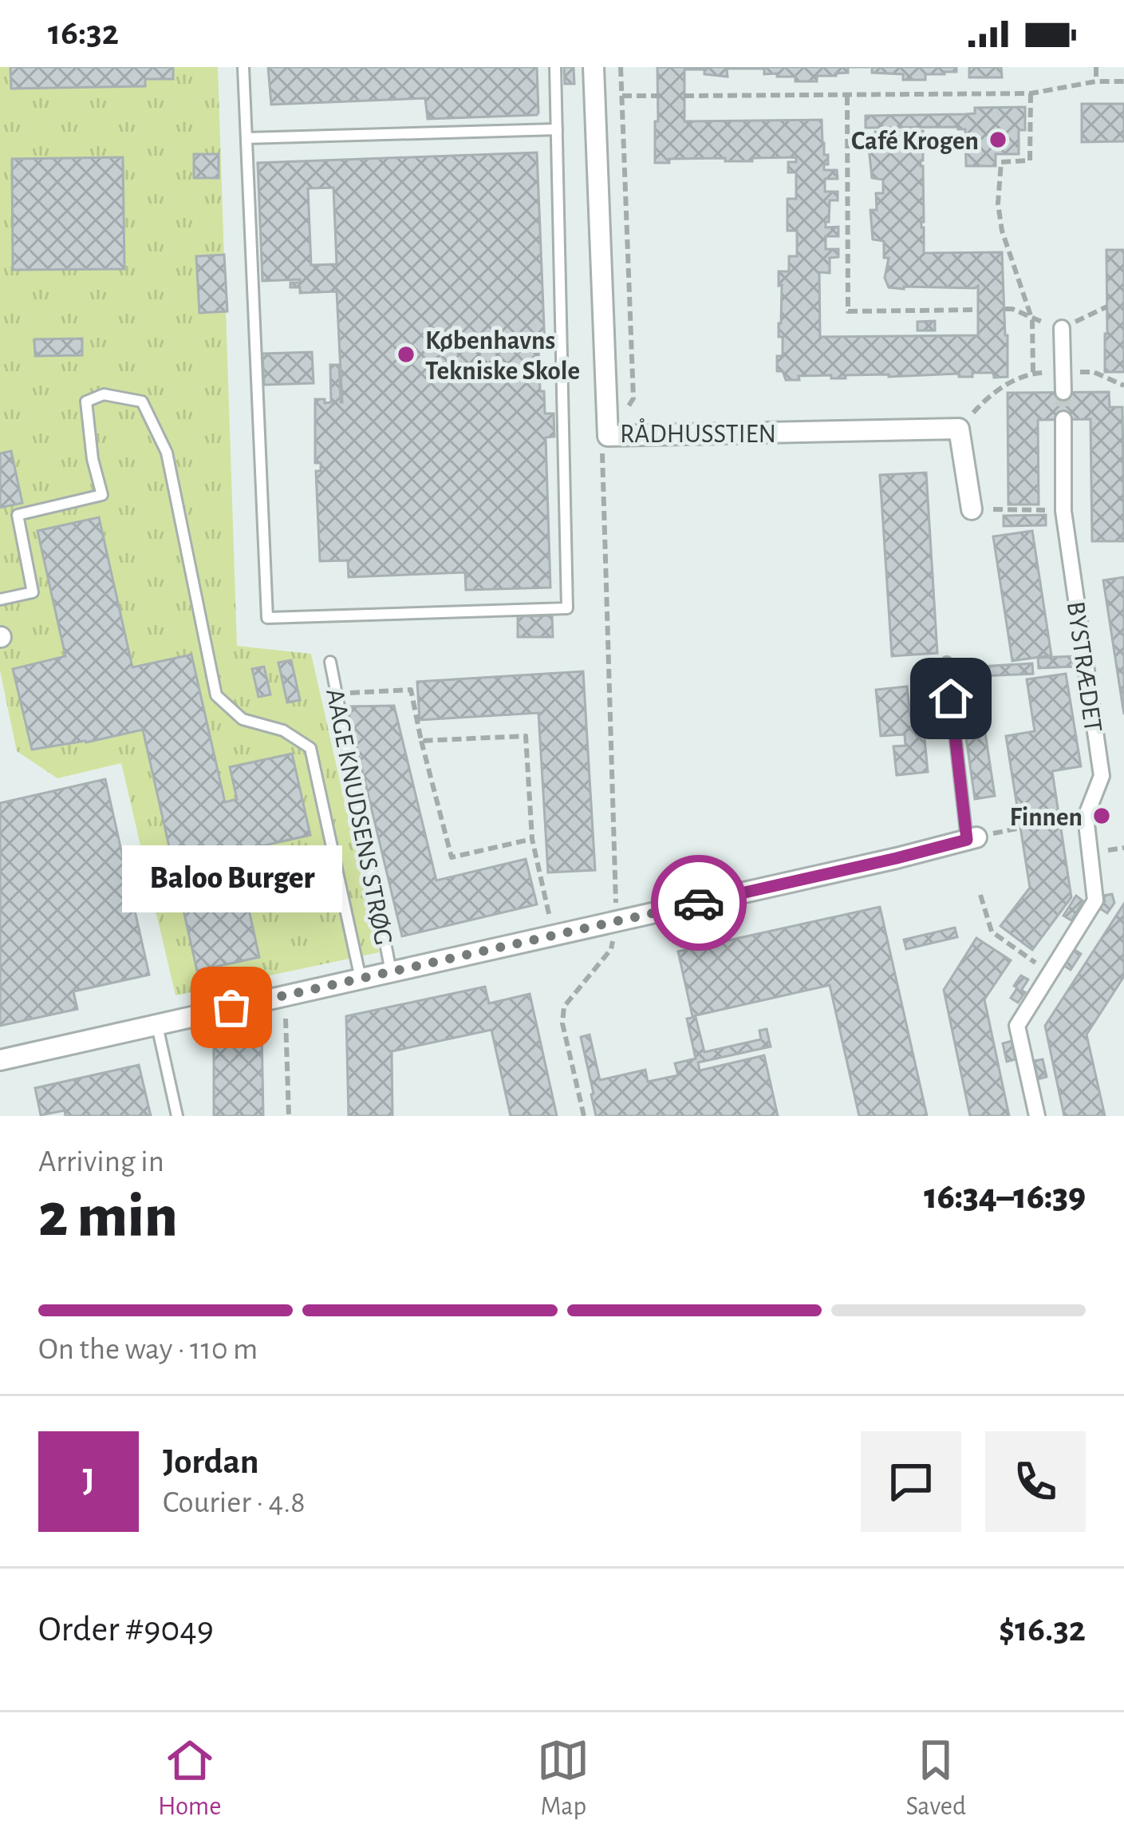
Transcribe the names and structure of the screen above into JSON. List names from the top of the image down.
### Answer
{
  "streets": {
    "street": ["RÅDHUSSTIEN", "BYSTRÆDET"],
    "lane": ["AAGE KNUDSENS STRØG"]
  },
  "places": [
    "Café Krogen",
    "Københavns Tekniske Skole",
    "Finnen",
    "Baloo Burger"
  ],
  "page": {
    "status": "16:32",
    "bubble": "Baloo Burger",
    "heading": ["2 min", "Arriving in", "16:34–16:39"],
    "panel": [
      "Jordan",
      "Courier · 4.8",
      "Order #9049",
      "$16.32"
    ],
    "bar": "On the way · 110 m",
    "round": "J",
    "tabs": ["Home", "Map", "Saved"]
  }
}
